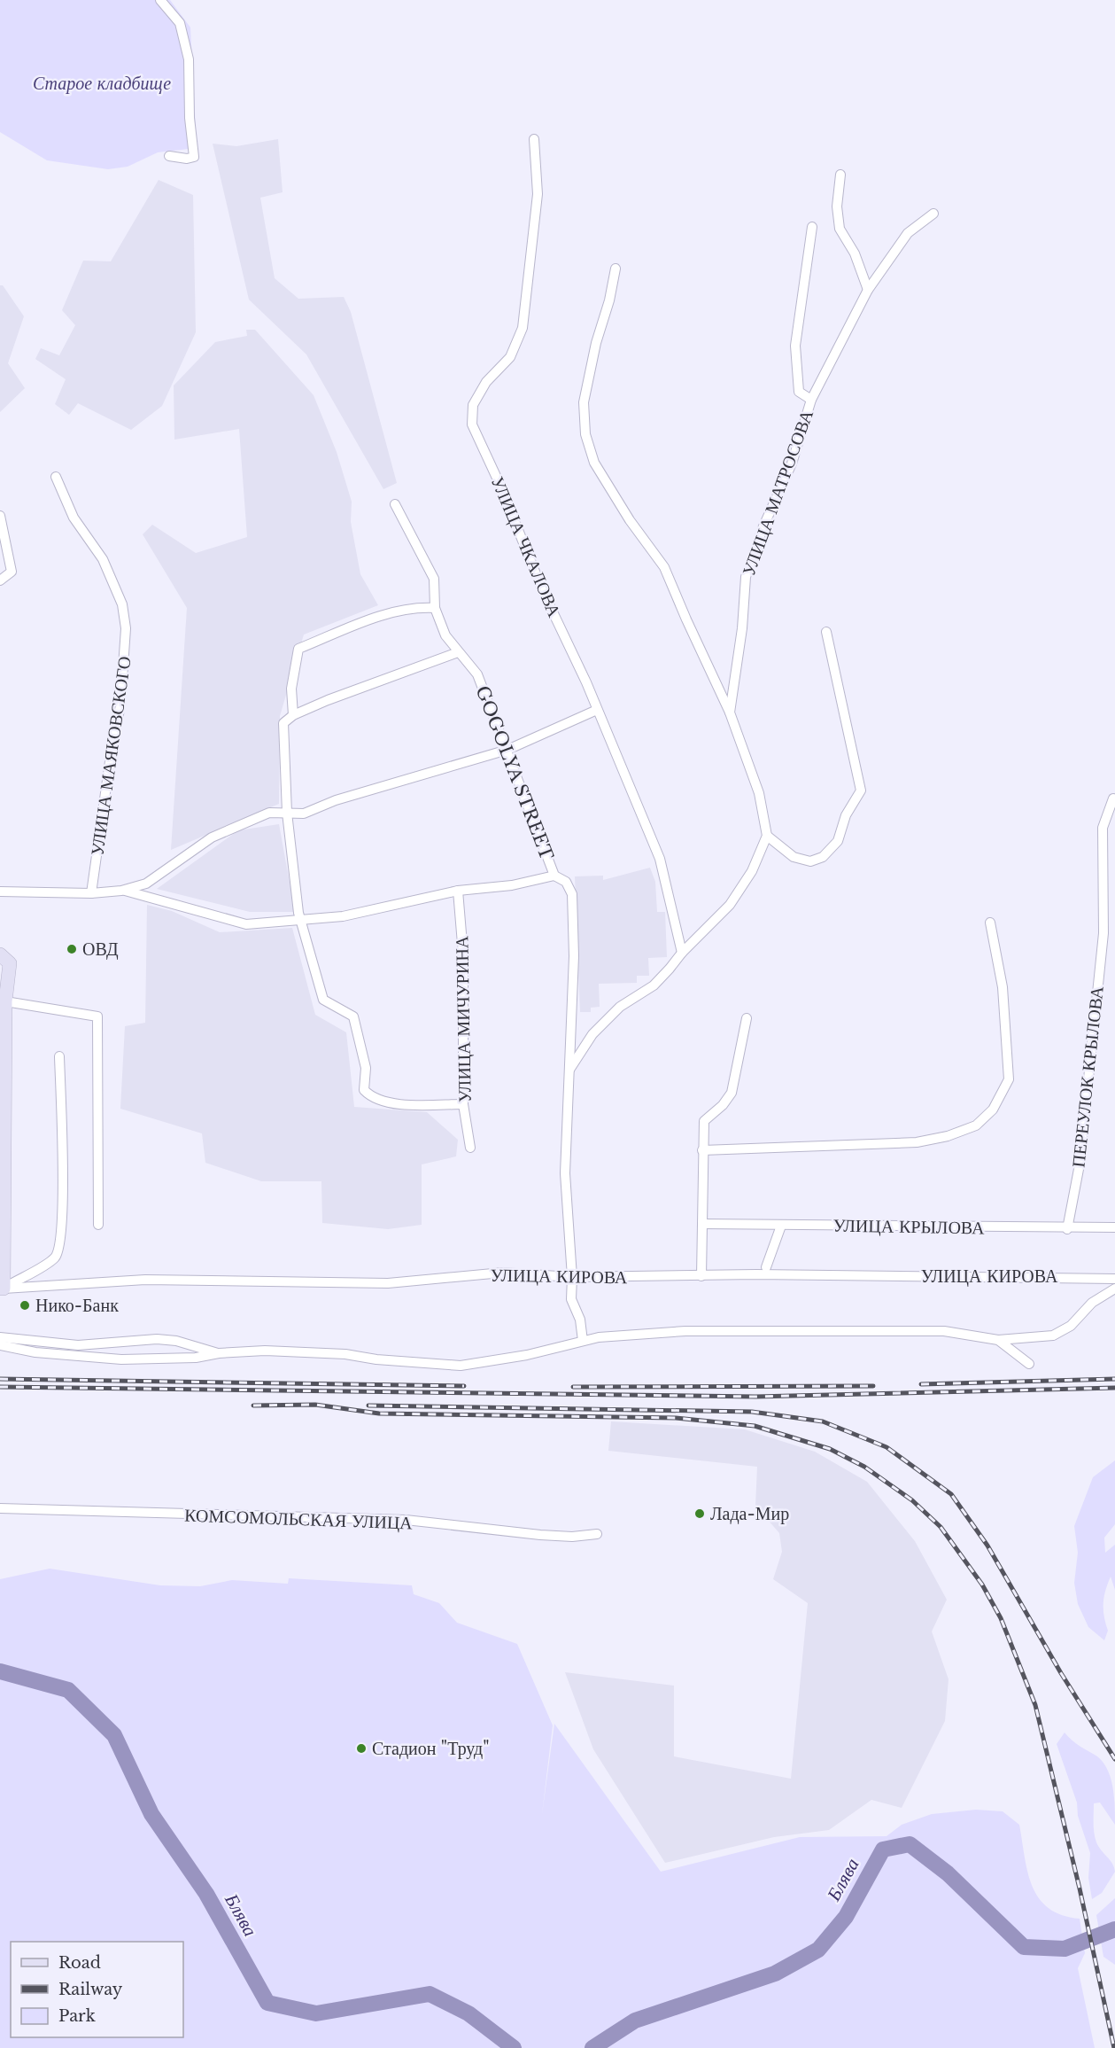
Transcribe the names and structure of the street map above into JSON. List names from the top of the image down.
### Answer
{
  "streets": {
    "street": [
      "УЛИЦА МАТРОСОВА",
      "УЛИЦА ЧКАЛОВА",
      "УЛИЦА МАЯКОВСКОГО",
      "GOGOLYA STREET",
      "УЛИЦА МИЧУРИНА",
      "ПЕРЕУЛОК КРЫЛОВА",
      "УЛИЦА КРЫЛОВА",
      "УЛИЦА КИРОВА",
      "КОМСОМОЛЬСКАЯ УЛИЦА"
    ]
  },
  "crossings": [
    ["GOGOLYA STREET", "УЛИЦА КИРОВА"],
    ["ПЕРЕУЛОК КРЫЛОВА", "УЛИЦА КРЫЛОВА"]
  ],
  "water": ["Блява"],
  "parks": ["Старое кладбище"],
  "places": [
    "ОВД",
    "Нико-Банк",
    "Лада-Мир",
    "Стадион \"Труд\""
  ],
  "legend": ["Road", "Railway", "Park"]
}
